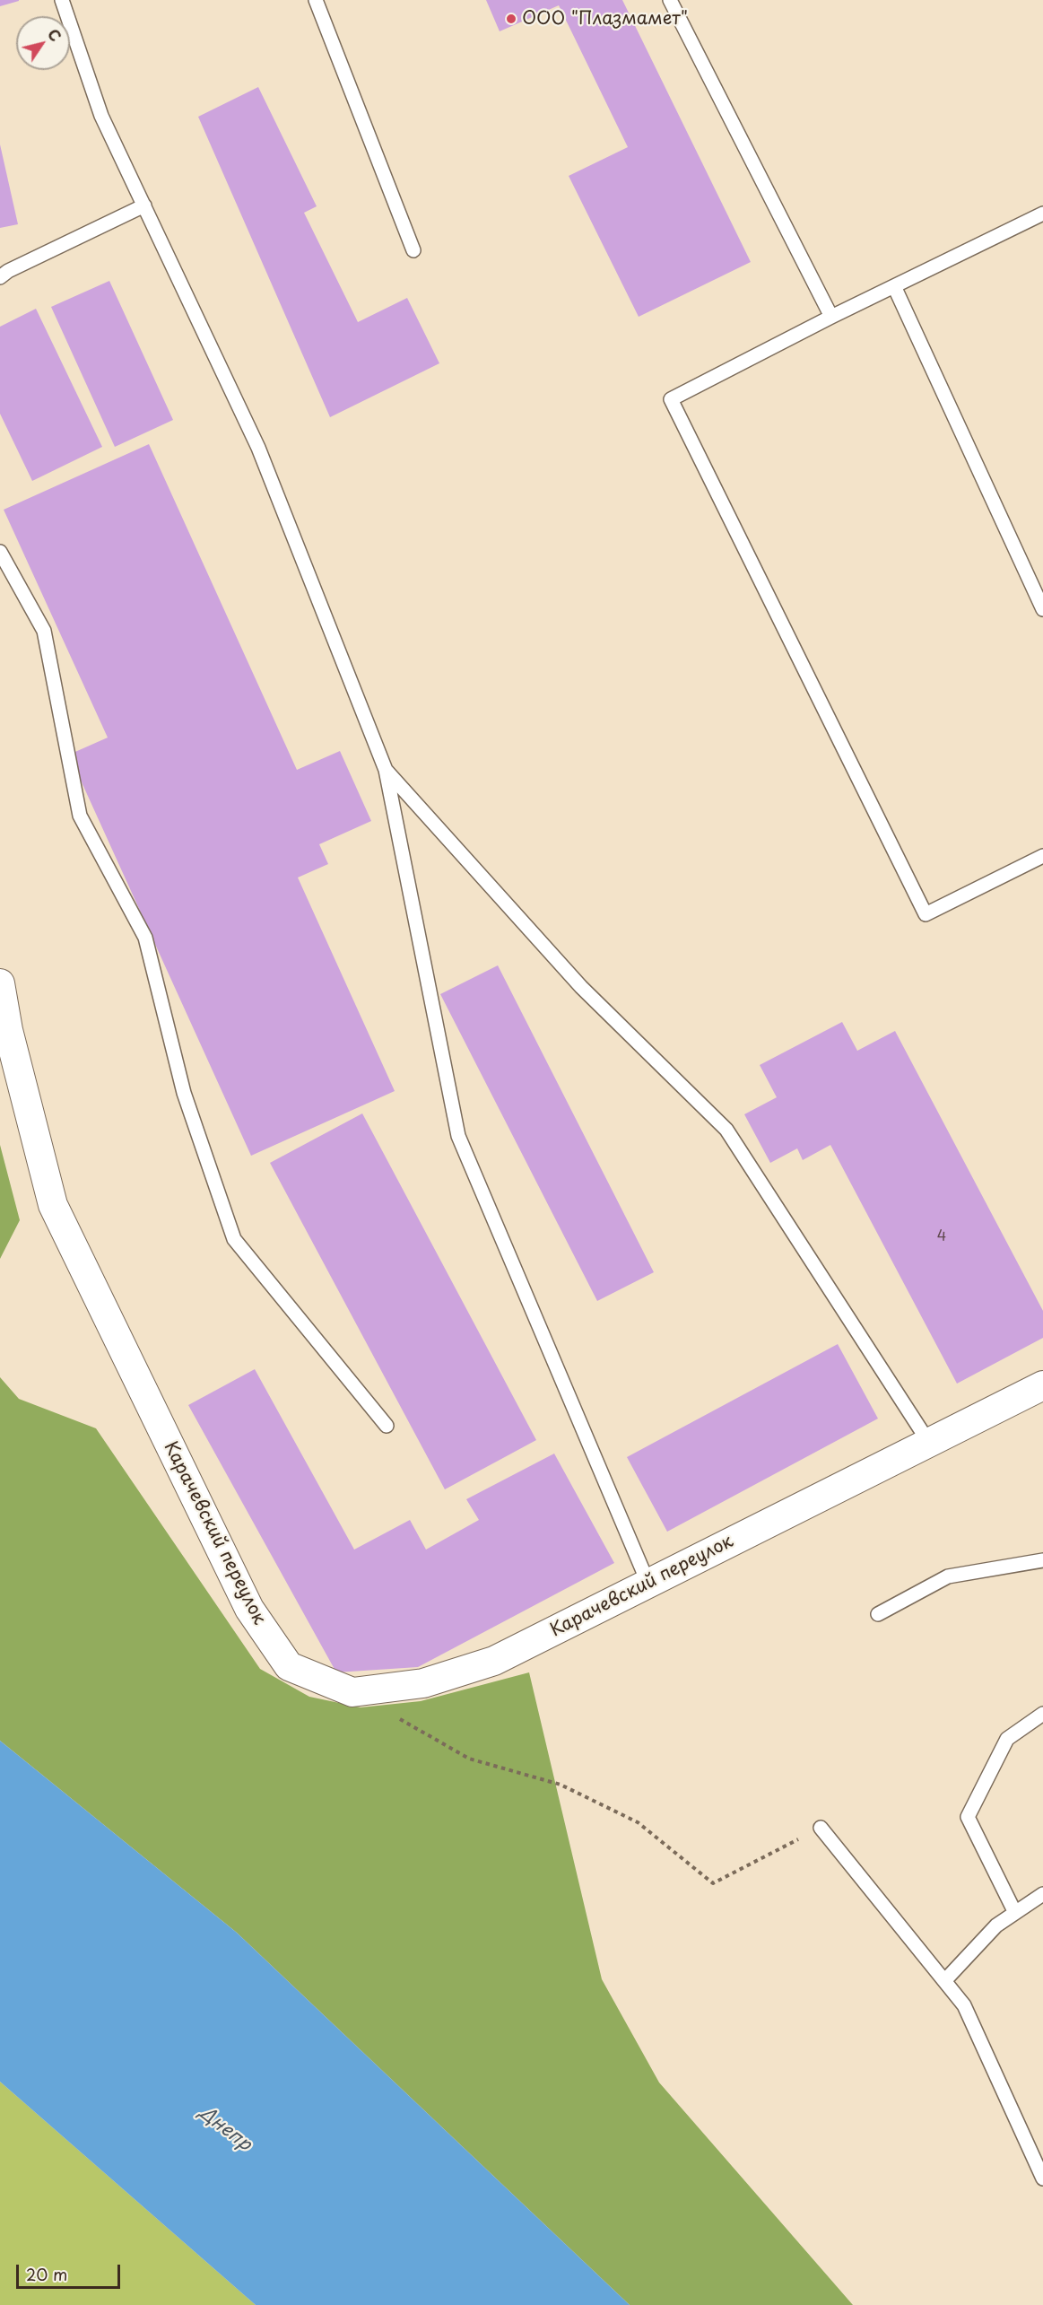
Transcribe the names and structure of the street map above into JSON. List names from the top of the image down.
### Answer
{
  "streets": {
    "street": ["Карачевский переулок"]
  },
  "water": ["Днепр"],
  "places": ["ООО \"Плазмамет\""],
  "house_numbers": ["4"],
  "scale_bar": "20 m",
  "north": "top right"
}
